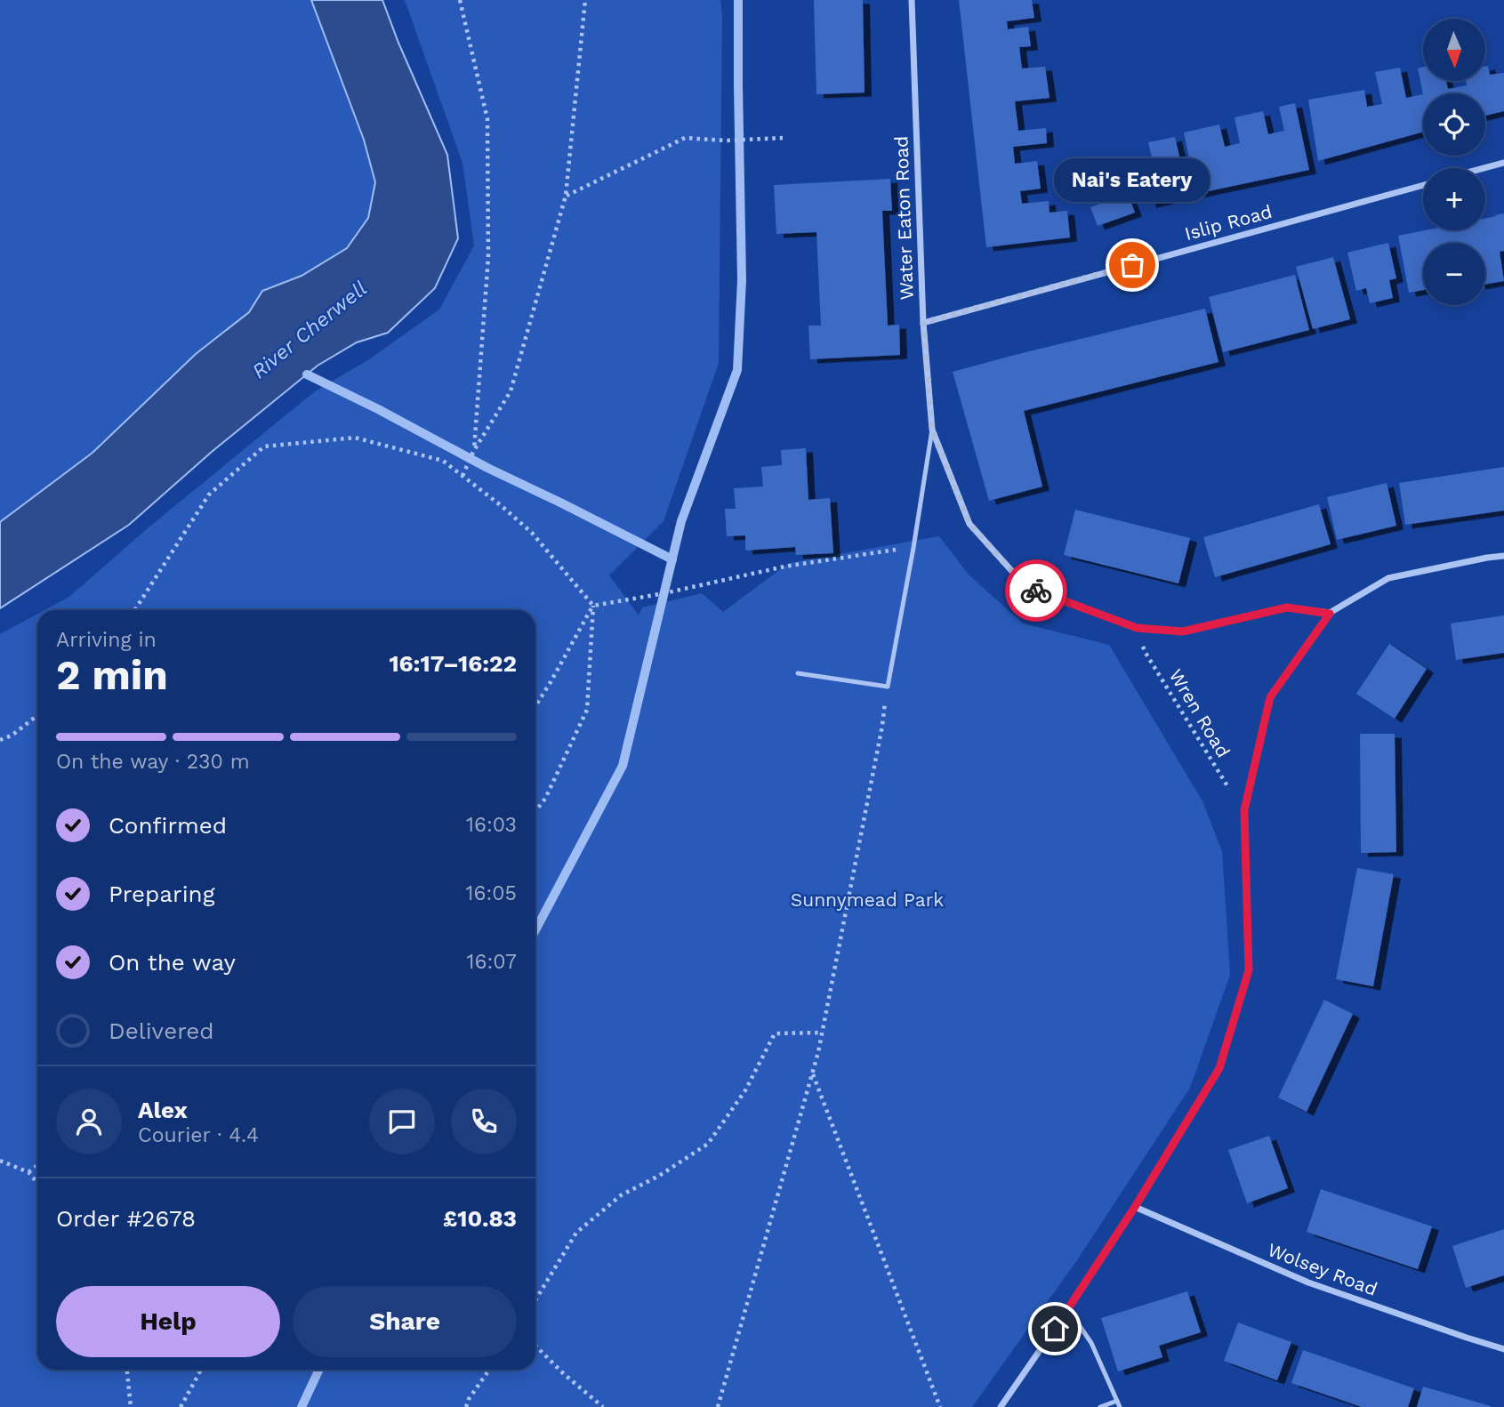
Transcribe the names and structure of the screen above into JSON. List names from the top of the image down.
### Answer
{
  "streets": {
    "street": [
      "Water Eaton Road",
      "Islip Road",
      "Wren Road",
      "Wolsey Road"
    ]
  },
  "crossings": [
    ["Water Eaton Road", "Islip Road"],
    ["Water Eaton Road", "Wren Road"],
    ["Wren Road", "Wolsey Road"]
  ],
  "water": ["River Cherwell"],
  "parks": ["Sunnymead Park"],
  "places": ["Nai's Eatery"],
  "north": "bottom",
  "page": {
    "map_buttons": ["+", "−"],
    "bubble": "Nai's Eatery",
    "heading": ["2 min", "Arriving in", "16:17–16:22"],
    "panel": [
      "Alex",
      "Courier · 4.4",
      "Order #2678",
      "£10.83"
    ],
    "bar": "On the way · 230 m",
    "list": [
      ["Confirmed", "16:03"],
      ["Preparing", "16:05"],
      ["On the way", "16:07"],
      "Delivered"
    ],
    "buttons": ["Help", "Share"]
  }
}
